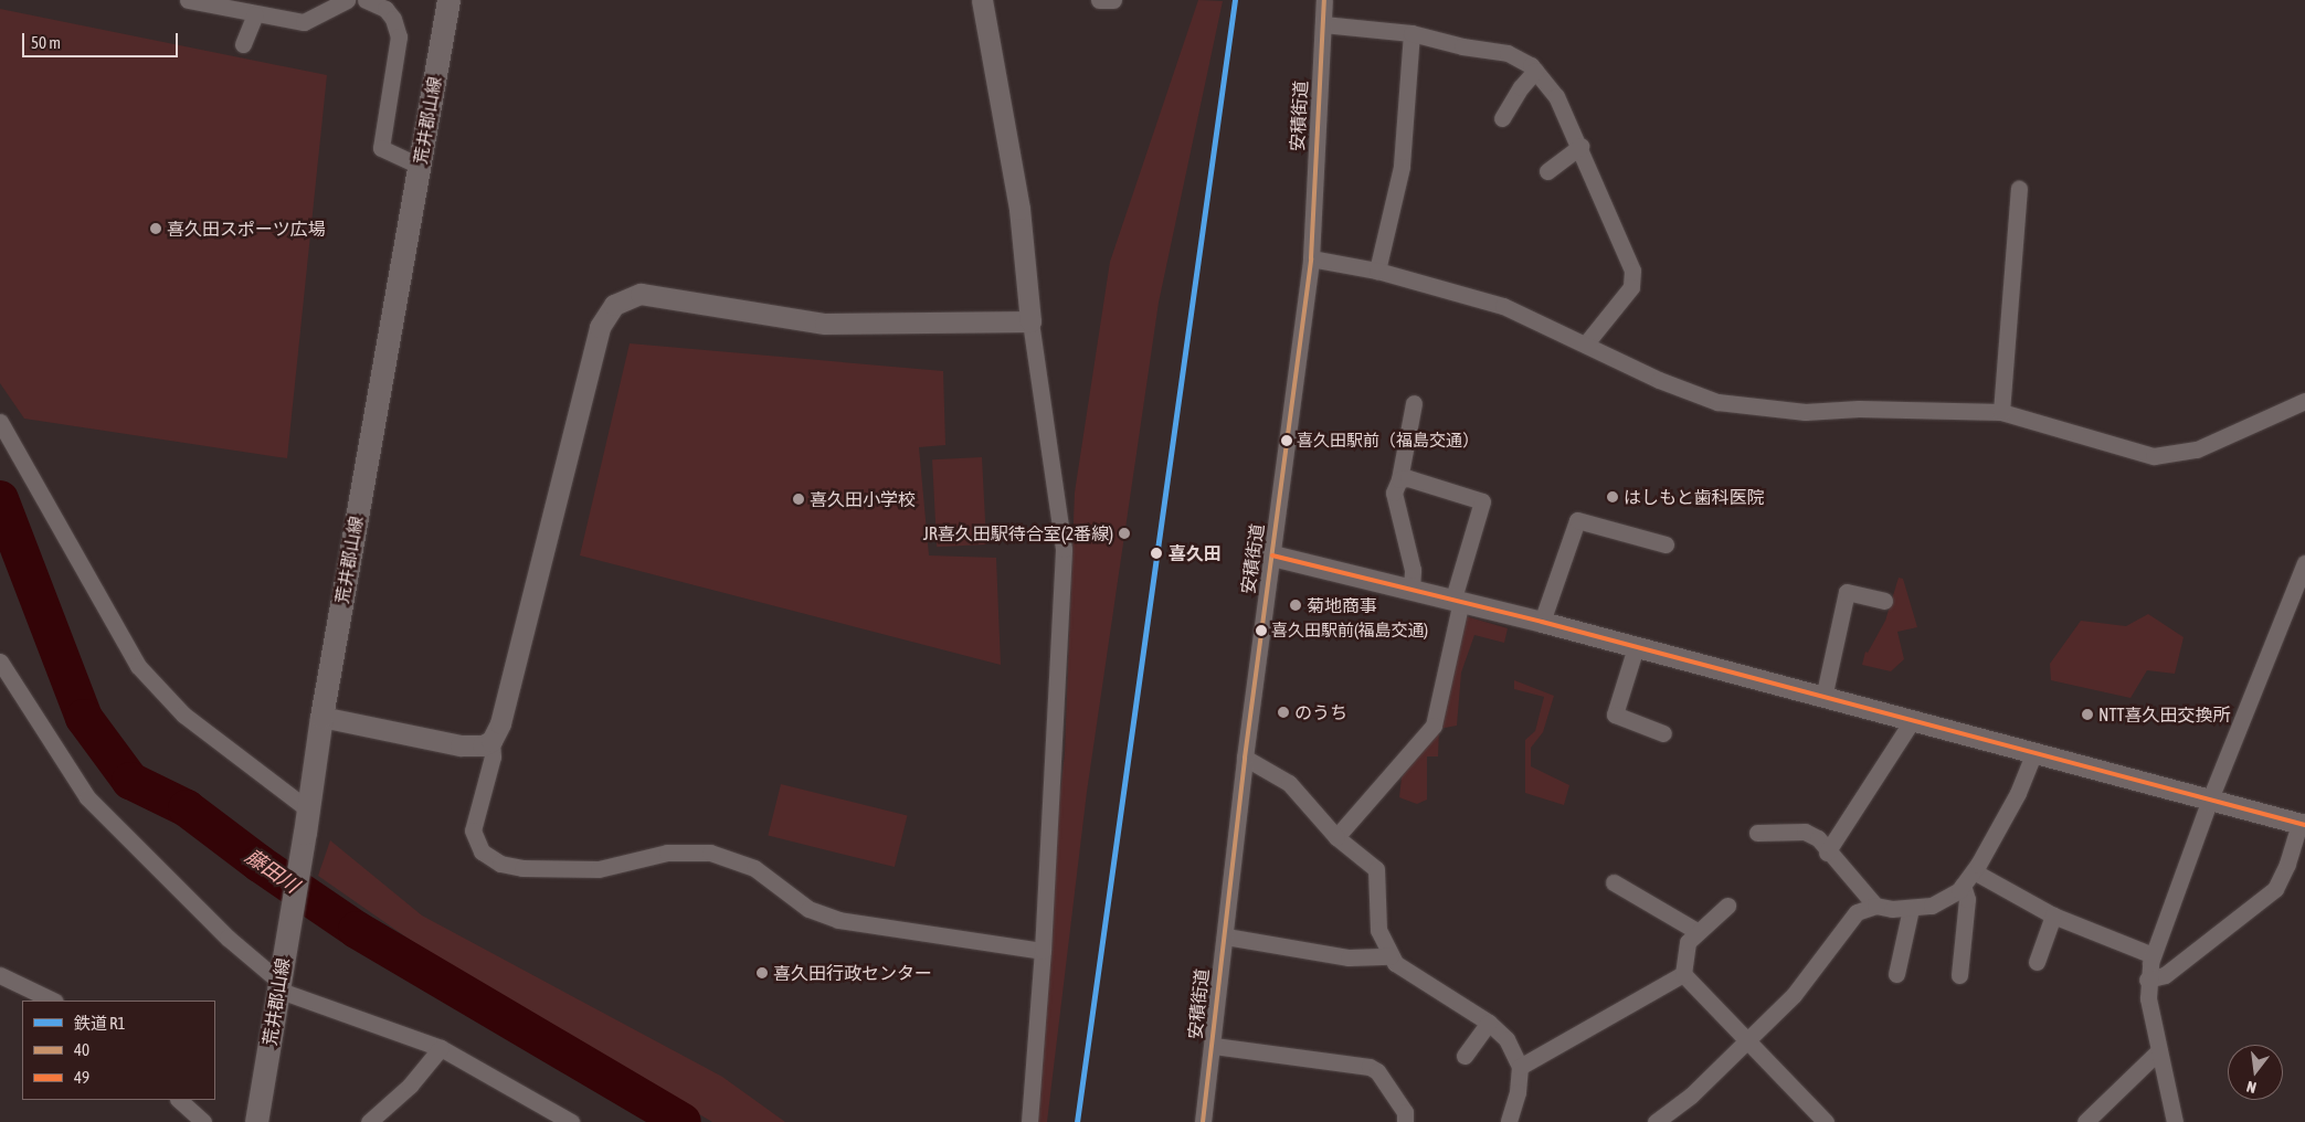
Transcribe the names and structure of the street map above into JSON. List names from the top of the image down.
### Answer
{
  "streets": {
    "main road": ["荒井郡山線"],
    "street": ["安積街道"]
  },
  "water": ["藤田川"],
  "places": [
    "喜久田スポーツ広場",
    "喜久田駅前（福島交通）",
    "はしもと歯科医院",
    "喜久田小学校",
    "JR喜久田駅待合室(2番線)",
    "喜久田",
    "菊地商事",
    "喜久田駅前(福島交通)",
    "のうち",
    "NTT喜久田交換所",
    "喜久田行政センター"
  ],
  "lines": ["rail line R1", "transit line 40", "transit line 49"],
  "legend": ["鉄道 R1", "40", "49"],
  "scale_bar": "50 m",
  "north": "bottom"
}
